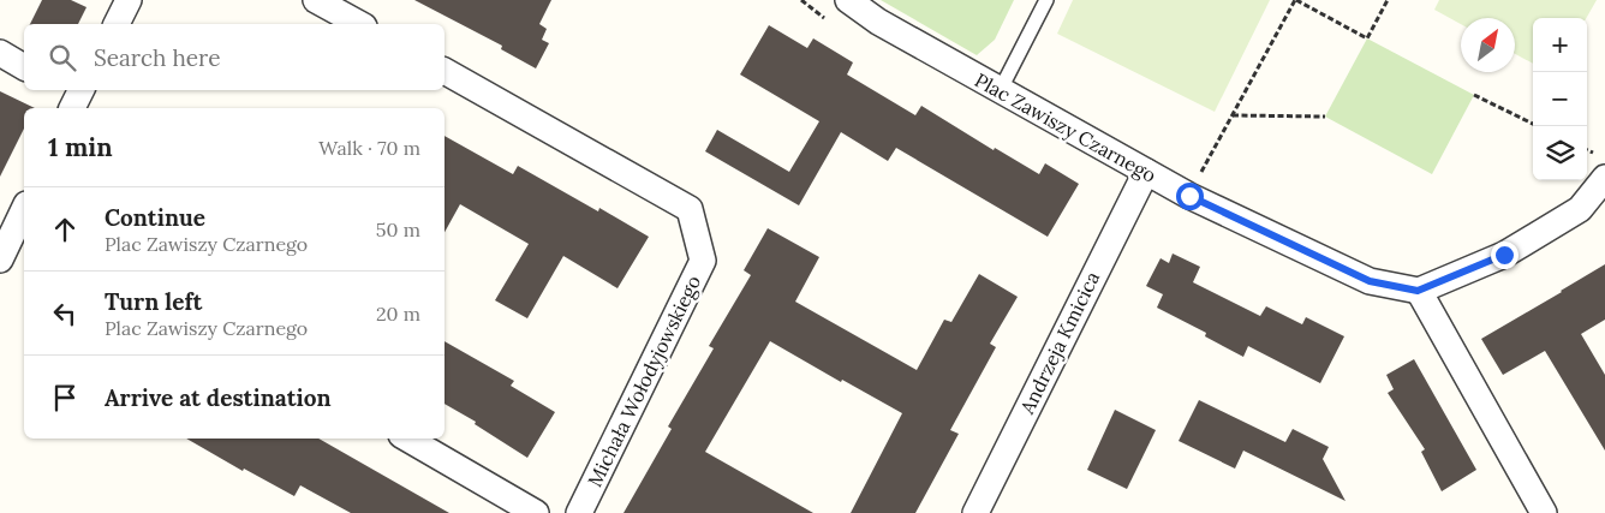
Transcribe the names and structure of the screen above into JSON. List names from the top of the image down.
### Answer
{
  "streets": {
    "street": ["Plac Zawiszy Czarnego", "Andrzeja Kmicica", "Michała Wołodyjowskiego"]
  },
  "crossings": [
    ["Plac Zawiszy Czarnego", "Andrzeja Kmicica"]
  ],
  "north": "top right",
  "page": {
    "map_buttons": ["+", "−"],
    "search": "Search here",
    "heading": ["1 min", "Walk · 70 m"],
    "list": [
      ["Continue", "Plac Zawiszy Czarnego", "50 m"],
      ["Turn left", "Plac Zawiszy Czarnego", "20 m"],
      "Arrive at destination"
    ]
  }
}
